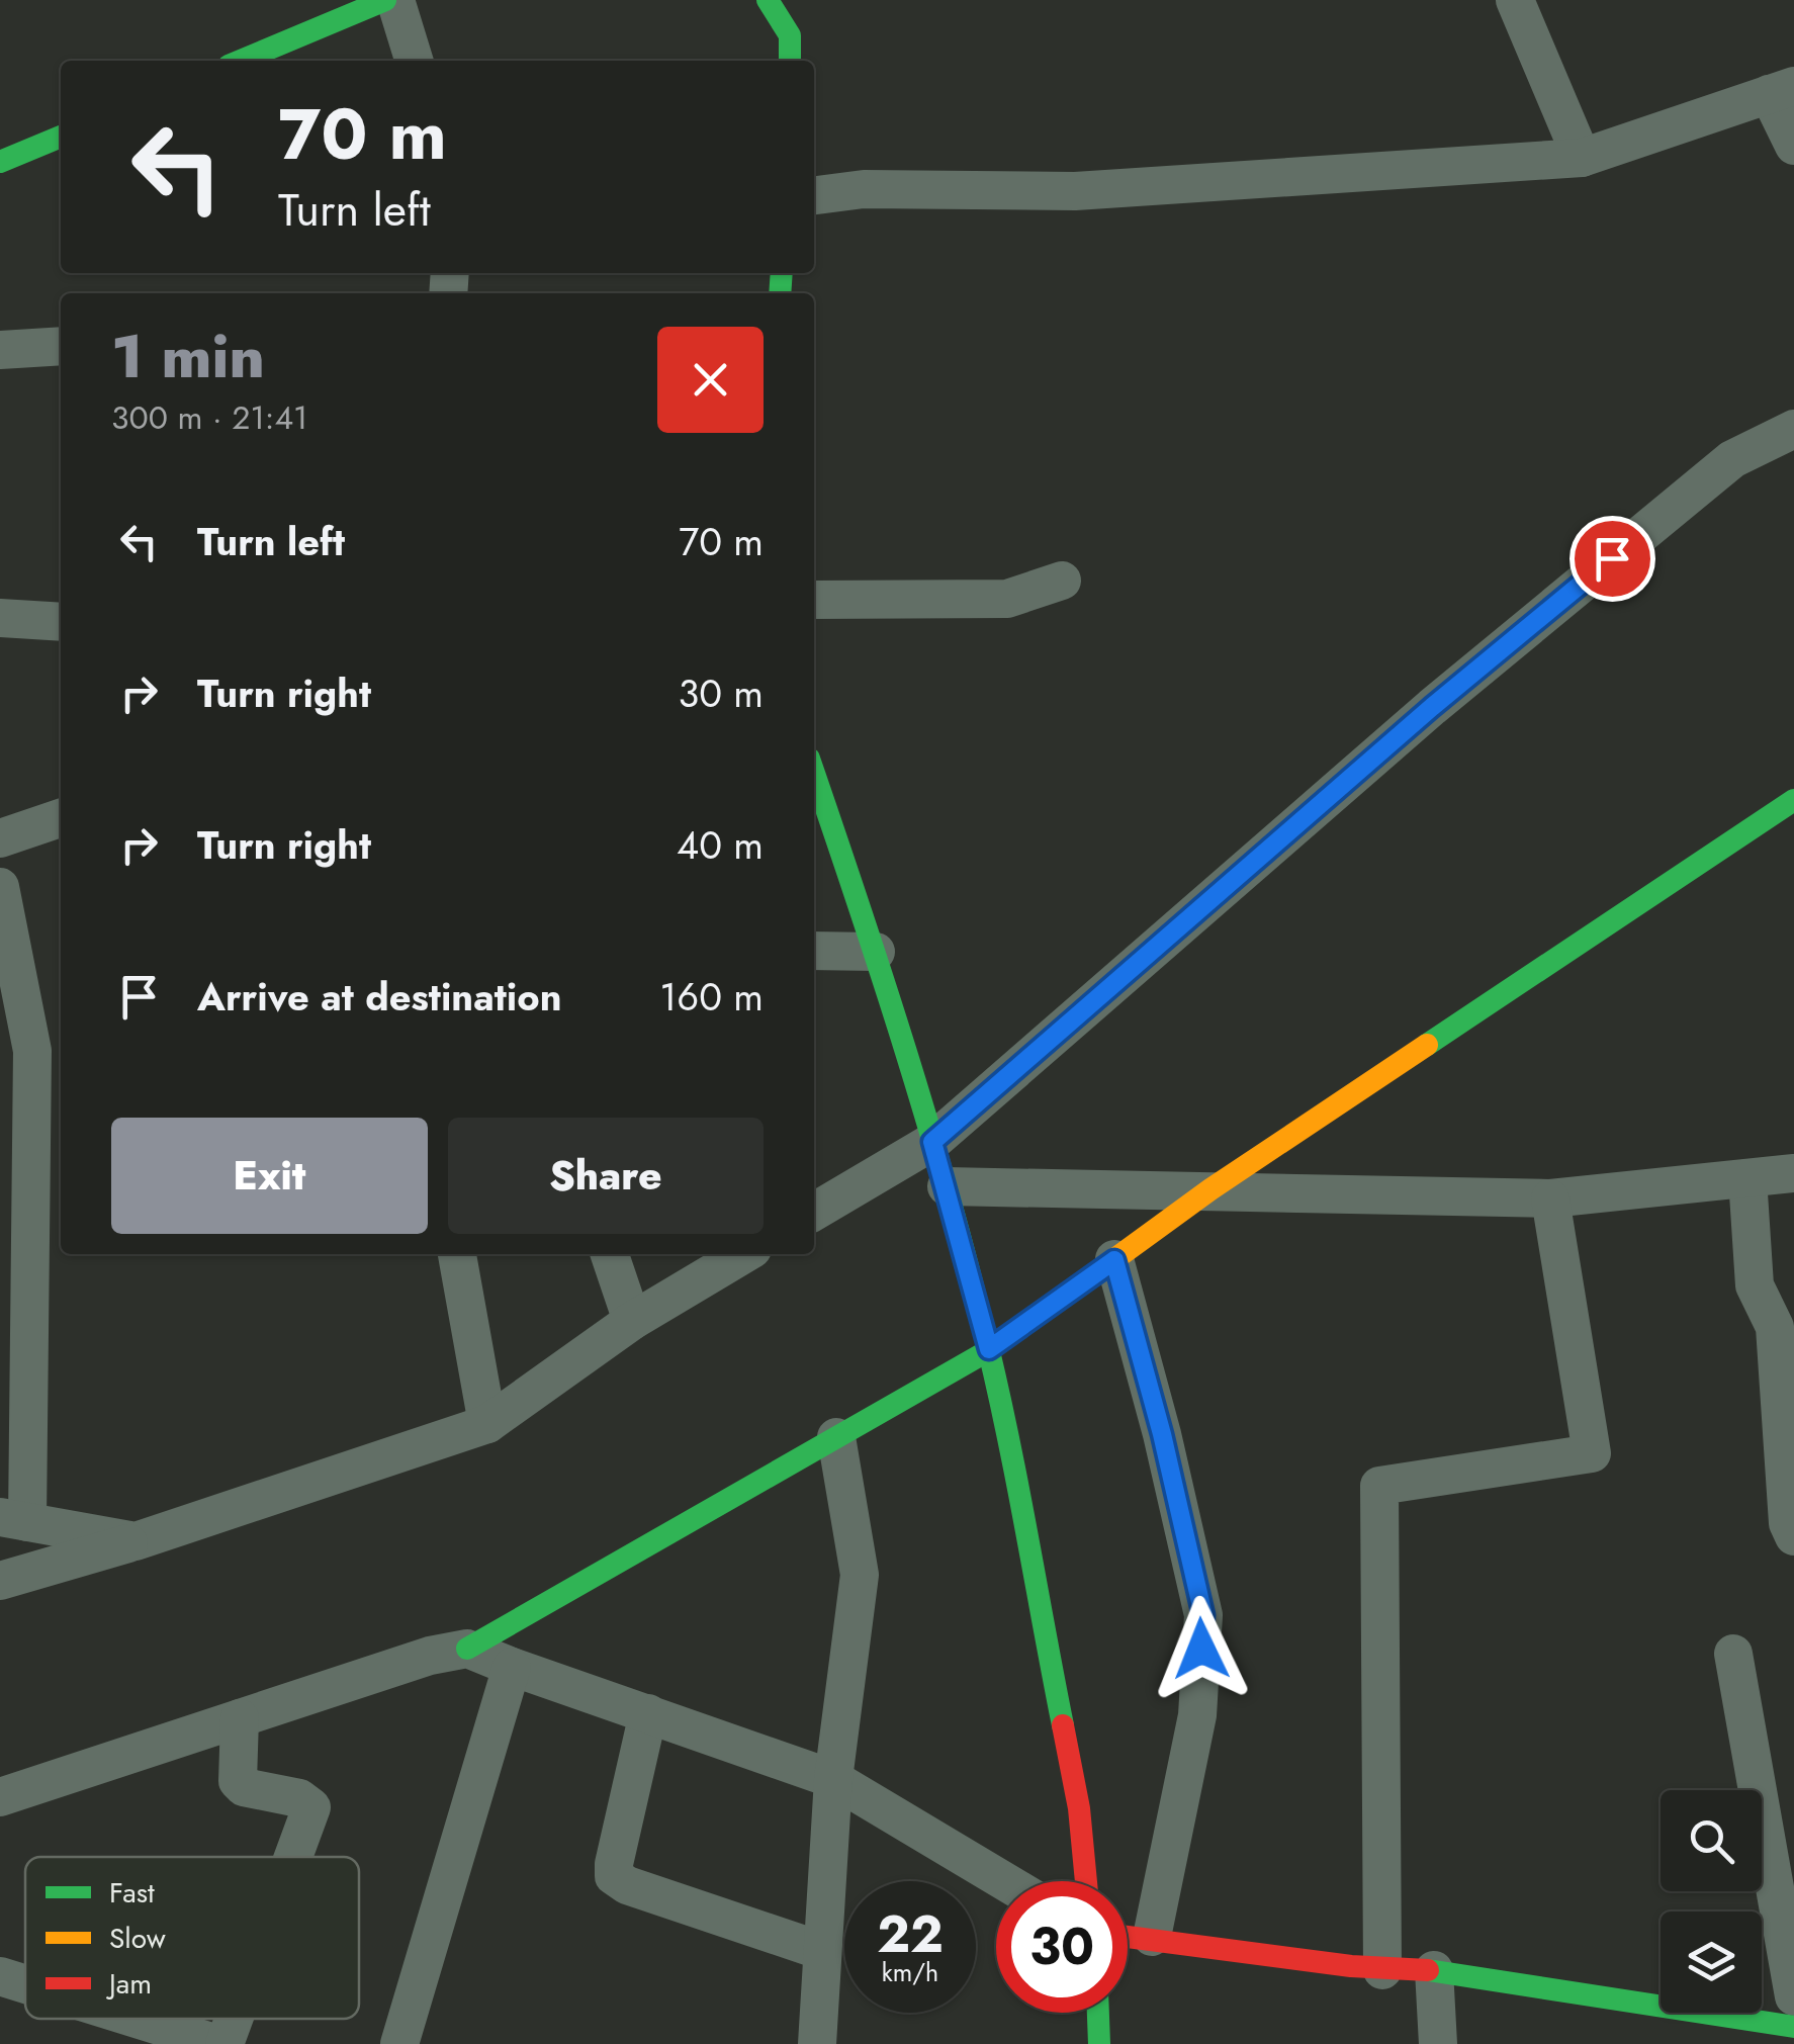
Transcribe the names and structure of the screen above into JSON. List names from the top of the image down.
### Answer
{
  "legend": ["Fast", "Slow", "Jam"],
  "page": {
    "turn": ["70 m", "Turn left"],
    "heading": ["1 min", "300 m · 21:41"],
    "list": [
      {
        "name": "Turn left",
        "value": "70 m"
      },
      {
        "name": "Turn right",
        "value": "30 m"
      },
      {
        "name": "Turn right",
        "value": "40 m"
      },
      {
        "name": "Arrive at destination",
        "value": "160 m"
      }
    ],
    "buttons": ["Exit", "Share"],
    "speed": "22 km/h",
    "limit": "30"
  }
}
